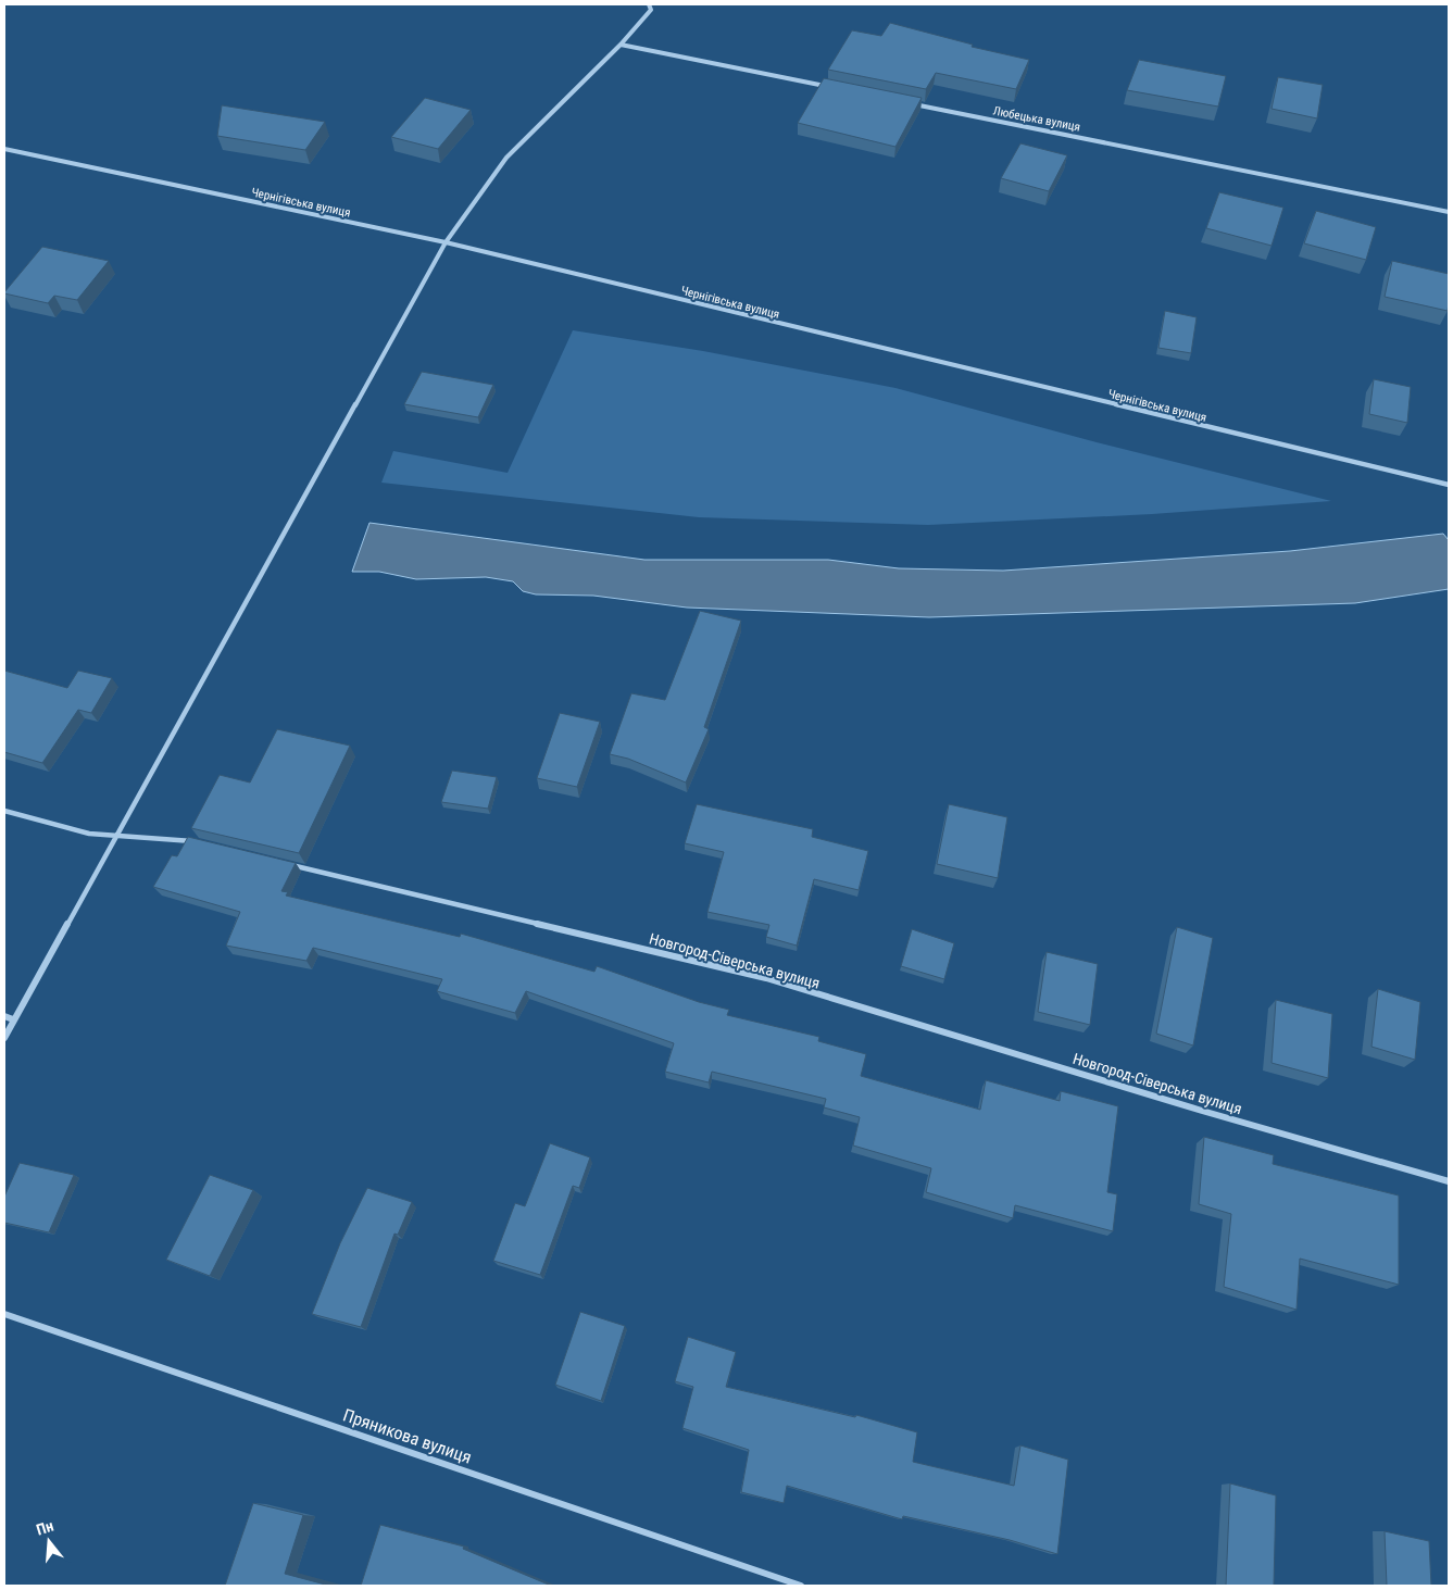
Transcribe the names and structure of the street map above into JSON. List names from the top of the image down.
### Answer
{
  "streets": {
    "street": [
      "Любецька вулиця",
      "Чернігівська вулиця",
      "Новгород-Сіверська вулиця",
      "Пряникова вулиця"
    ]
  },
  "north": "top"
}
